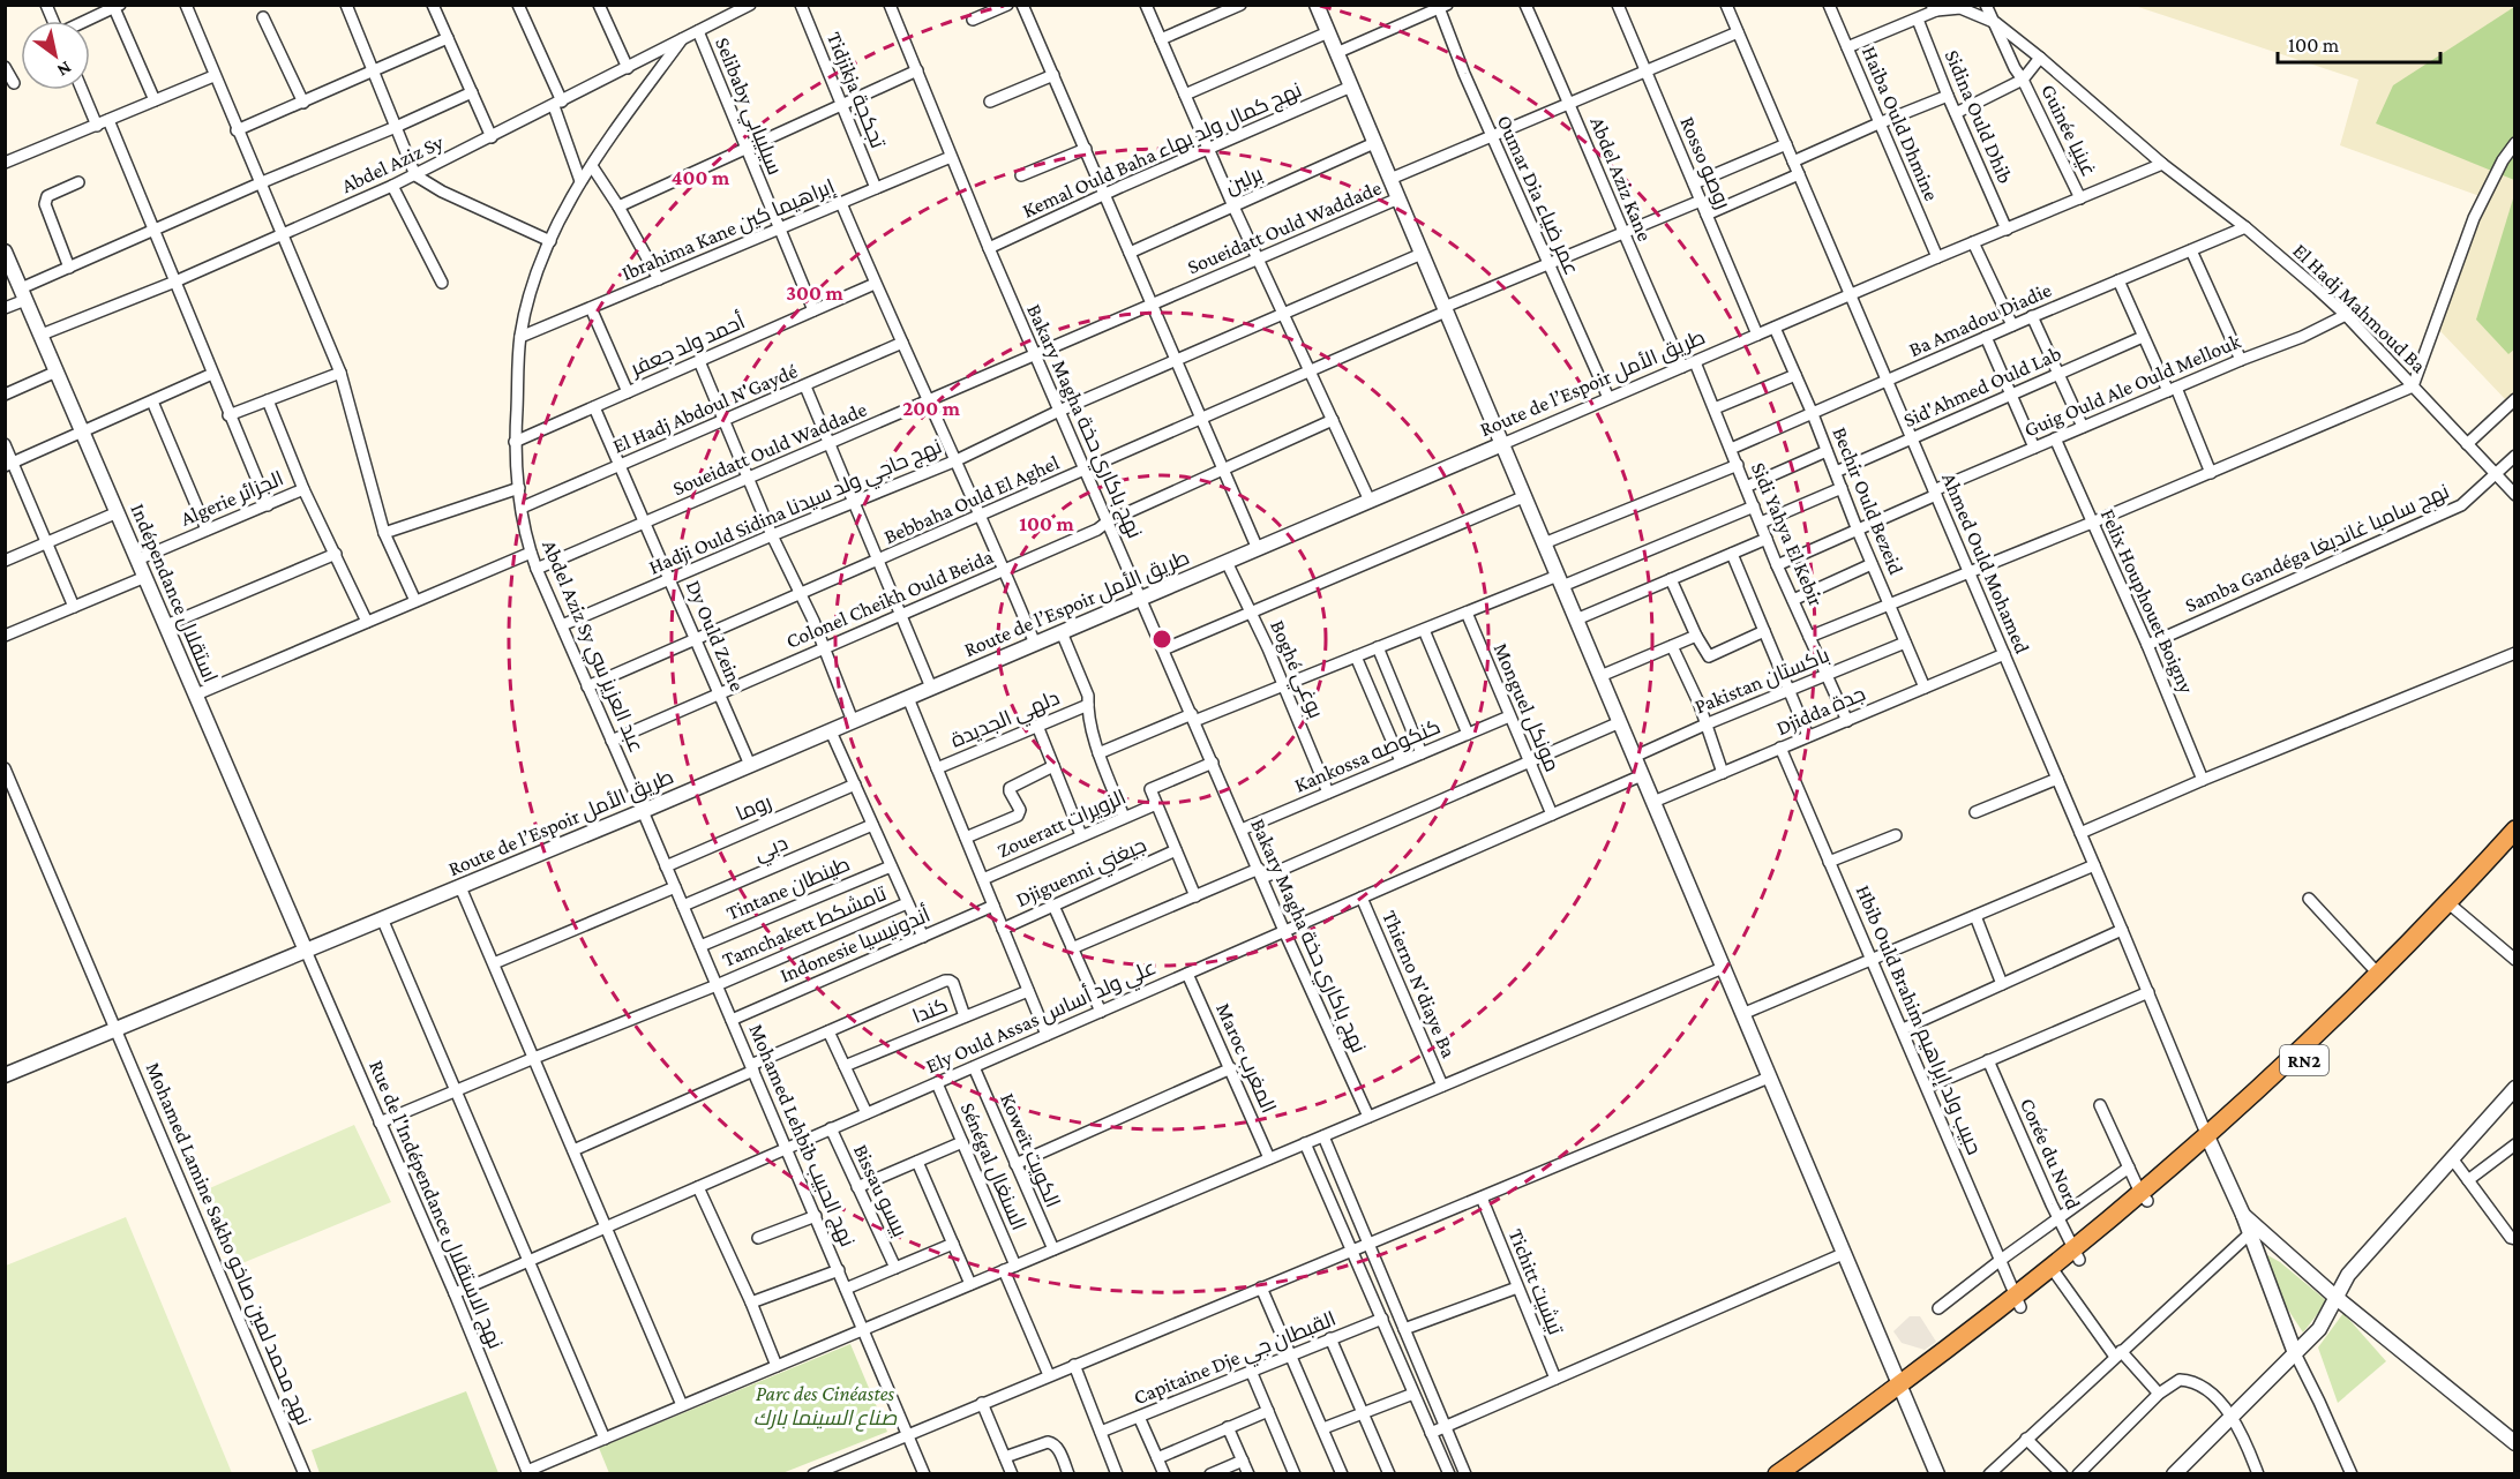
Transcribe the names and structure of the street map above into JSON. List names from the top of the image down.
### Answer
{
  "streets": {
    "highway": ["RN2"],
    "street": [
      "Tidjikja تجكجة",
      "Selibaby سيليبابي",
      "Sidina Ould Dhib",
      "Haiba Ould Dhmine",
      "Guinée غينيا",
      "Kemal Ould Baha نهج كمال ولد بهاء",
      "Rosso روصو",
      "Abdel Aziz Sy",
      "Abdel Aziz Kane",
      "برلين",
      "Oumar Dia عمر ضياء",
      "Soueidatt Ould Waddade",
      "Ibrahima Kane إبراهيما كين",
      "El Hadj Mahmoud Ba",
      "Ba Amadou Diadie",
      "أحمد ولد جعفر",
      "Route de l’Espoir طريق الأمل",
      "Guig Ould Ale Ould Mellouk",
      "Sid'Ahmed Ould Lab",
      "El Hadj Abdoul N'Gaydé",
      "Bakary Magha نهج باكاري حخة",
      "Algerie الجزائر",
      "Bebbaha Ould El Aghel",
      "Bechir Ould Bezeid",
      "Hadji Ould Sidina نهج حاجي ولد سيدنا",
      "Sidi Yahya El Kebir",
      "Samba Gandéga نهج سامبا غانديغا",
      "Ahmed Ould Mohamed",
      "Indépendance استقلال",
      "Colonel Cheikh Ould Beida",
      "Felix Houphouet Boigny",
      "Dy Ould Zeine",
      "Abdel Aziz Sy عبد العزيز سي",
      "Boghé بوغي",
      "Pakistan باكستان",
      "Monguel مونكل",
      "Djidda جدة",
      "دلهي الجديدة",
      "Kankossa كنكوصه",
      "روما",
      "Zoueratt الزويرات",
      "دبي",
      "Djiguenni جيغني",
      "Tintane طينطان",
      "Tamchakett تامشكط",
      "Indonesie أندونيسيا",
      "Thierno N'diaye Ba",
      "كندا",
      "Ely Ould Assas علي ولد أساس",
      "Hbib Ould Brahim حبيب ولد إبراهيم",
      "Maroc المغرب",
      "Mohamed Lehbib نهج الحبيب",
      "Koweït الكويت",
      "Corée du Nord",
      "Sénégal السنغال",
      "Bissau بيسو",
      "Rue de l'Indépendance نهج الاستقلال",
      "Mohamed Lamine Sakho نهج محمد لمين صاخو",
      "Tichitt تيشيت",
      "Capitaine Dje القبطان جي"
    ]
  },
  "crossings": [
    ["Tidjikja تجكجة", "Ibrahima Kane إبراهيما كين"],
    ["Selibaby سيليبابي", "Abdel Aziz Sy"],
    ["Selibaby سيليبابي", "Ibrahima Kane إبراهيما كين"],
    ["Selibaby سيليبابي", "أحمد ولد جعفر"],
    ["Sidina Ould Dhib", "Route de l’Espoir طريق الأمل"],
    ["Haiba Ould Dhmine", "Route de l’Espoir طريق الأمل"],
    ["Guinée غينيا", "El Hadj Mahmoud Ba"],
    ["Guinée غينيا", "Route de l’Espoir طريق الأمل"],
    ["Kemal Ould Baha نهج كمال ولد بهاء", "Bakary Magha نهج باكاري حخة"],
    ["Rosso روصو", "Route de l’Espoir طريق الأمل"],
    ["Rosso روصو", "Bebbaha Ould El Aghel"],
    ["Abdel Aziz Sy", "Indépendance استقلال"],
    ["Abdel Aziz Sy", "Abdel Aziz Sy عبد العزيز سي"],
    ["Abdel Aziz Kane", "Route de l’Espoir طريق الأمل"],
    ["Abdel Aziz Kane", "Bebbaha Ould El Aghel"],
    ["Oumar Dia عمر ضياء", "Route de l’Espoir طريق الأمل"],
    ["Oumar Dia عمر ضياء", "Bebbaha Ould El Aghel"],
    ["Soueidatt Ould Waddade", "Bakary Magha نهج باكاري حخة"],
    ["Soueidatt Ould Waddade", "Dy Ould Zeine"],
    ["Soueidatt Ould Waddade", "Abdel Aziz Sy عبد العزيز سي"],
    ["Ibrahima Kane إبراهيما كين", "Bakary Magha نهج باكاري حخة"],
    ["Ibrahima Kane إبراهيما كين", "Abdel Aziz Sy عبد العزيز سي"],
    ["El Hadj Mahmoud Ba", "Ba Amadou Diadie"],
    ["El Hadj Mahmoud Ba", "Route de l’Espoir طريق الأمل"],
    ["El Hadj Mahmoud Ba", "Guig Ould Ale Ould Mellouk"],
    ["El Hadj Mahmoud Ba", "Samba Gandéga نهج سامبا غانديغا"],
    ["Ba Amadou Diadie", "Bechir Ould Bezeid"],
    ["Ba Amadou Diadie", "Sidi Yahya El Kebir"],
    ["Ba Amadou Diadie", "Ahmed Ould Mohamed"],
    ["أحمد ولد جعفر", "Dy Ould Zeine"],
    ["أحمد ولد جعفر", "Abdel Aziz Sy عبد العزيز سي"],
    ["Route de l’Espoir طريق الأمل", "Bakary Magha نهج باكاري حخة"],
    ["Route de l’Espoir طريق الأمل", "Bechir Ould Bezeid"],
    ["Route de l’Espoir طريق الأمل", "Sidi Yahya El Kebir"],
    ["Route de l’Espoir طريق الأمل", "Ahmed Ould Mohamed"],
    ["Route de l’Espoir طريق الأمل", "Indépendance استقلال"],
    ["Route de l’Espoir طريق الأمل", "Dy Ould Zeine"],
    ["Route de l’Espoir طريق الأمل", "Abdel Aziz Sy عبد العزيز سي"],
    ["Route de l’Espoir طريق الأمل", "Boghé بوغي"],
    ["Route de l’Espoir طريق الأمل", "Mohamed Lehbib نهج الحبيب"],
    ["Route de l’Espoir طريق الأمل", "Rue de l'Indépendance نهج الاستقلال"],
    ["Route de l’Espoir طريق الأمل", "Mohamed Lamine Sakho نهج محمد لمين صاخو"],
    ["Guig Ould Ale Ould Mellouk", "Bechir Ould Bezeid"],
    ["Guig Ould Ale Ould Mellouk", "Sidi Yahya El Kebir"],
    ["Guig Ould Ale Ould Mellouk", "Ahmed Ould Mohamed"],
    ["Guig Ould Ale Ould Mellouk", "Felix Houphouet Boigny"],
    ["Sid'Ahmed Ould Lab", "Bechir Ould Bezeid"],
    ["Sid'Ahmed Ould Lab", "Ahmed Ould Mohamed"],
    ["El Hadj Abdoul N'Gaydé", "Dy Ould Zeine"],
    ["El Hadj Abdoul N'Gaydé", "Abdel Aziz Sy عبد العزيز سي"],
    ["Bakary Magha نهج باكاري حخة", "Bebbaha Ould El Aghel"],
    ["Bakary Magha نهج باكاري حخة", "Hadji Ould Sidina نهج حاجي ولد سيدنا"],
    ["Bakary Magha نهج باكاري حخة", "Colonel Cheikh Ould Beida"],
    ["Bakary Magha نهج باكاري حخة", "Kankossa كنكوصه"],
    ["Bakary Magha نهج باكاري حخة", "Ely Ould Assas علي ولد أساس"],
    ["Algerie الجزائر", "Indépendance استقلال"],
    ["Bebbaha Ould El Aghel", "Dy Ould Zeine"],
    ["Bebbaha Ould El Aghel", "Abdel Aziz Sy عبد العزيز سي"],
    ["Bechir Ould Bezeid", "Pakistan باكستان"],
    ["Bechir Ould Bezeid", "Djidda جدة"],
    ["Hadji Ould Sidina نهج حاجي ولد سيدنا", "Dy Ould Zeine"],
    ["Hadji Ould Sidina نهج حاجي ولد سيدنا", "Abdel Aziz Sy عبد العزيز سي"],
    ["Sidi Yahya El Kebir", "Pakistan باكستان"],
    ["Sidi Yahya El Kebir", "Djidda جدة"],
    ["Samba Gandéga نهج سامبا غانديغا", "Felix Houphouet Boigny"],
    ["Ahmed Ould Mohamed", "Djidda جدة"],
    ["Ahmed Ould Mohamed", "RN2"],
    ["Indépendance استقلال", "Rue de l'Indépendance نهج الاستقلال"],
    ["Colonel Cheikh Ould Beida", "Dy Ould Zeine"],
    ["Colonel Cheikh Ould Beida", "Abdel Aziz Sy عبد العزيز سي"],
    ["Abdel Aziz Sy عبد العزيز سي", "Mohamed Lehbib نهج الحبيب"],
    ["Boghé بوغي", "Kankossa كنكوصه"],
    ["Monguel مونكل", "Kankossa كنكوصه"],
    ["Monguel مونكل", "Ely Ould Assas علي ولد أساس"],
    ["Djidda جدة", "Hbib Ould Brahim حبيب ولد إبراهيم"],
    ["روما", "Mohamed Lehbib نهج الحبيب"],
    ["دبي", "Mohamed Lehbib نهج الحبيب"],
    ["Tintane طينطان", "Mohamed Lehbib نهج الحبيب"],
    ["Tamchakett تامشكط", "Mohamed Lehbib نهج الحبيب"],
    ["Tamchakett تامشكط", "Rue de l'Indépendance نهج الاستقلال"],
    ["Indonesie أندونيسيا", "Mohamed Lehbib نهج الحبيب"],
    ["Thierno N'diaye Ba", "Ely Ould Assas علي ولد أساس"],
    ["Ely Ould Assas علي ولد أساس", "Maroc المغرب"],
    ["Ely Ould Assas علي ولد أساس", "Mohamed Lehbib نهج الحبيب"],
    ["Ely Ould Assas علي ولد أساس", "Koweït الكويت"],
    ["Ely Ould Assas علي ولد أساس", "Sénégal السنغال"],
    ["Ely Ould Assas علي ولد أساس", "Bissau بيسو"],
    ["Ely Ould Assas علي ولد أساس", "Rue de l'Indépendance نهج الاستقلال"],
    ["Hbib Ould Brahim حبيب ولد إبراهيم", "RN2"],
    ["RN2", "Corée du Nord"]
  ],
  "parks": ["Parc des Cinéastes صناع السينما بارك"],
  "scale_bar": "100 m",
  "north": "bottom right",
  "rings": [
    "400 m",
    "300 m",
    "200 m",
    "100 m"
  ]
}
